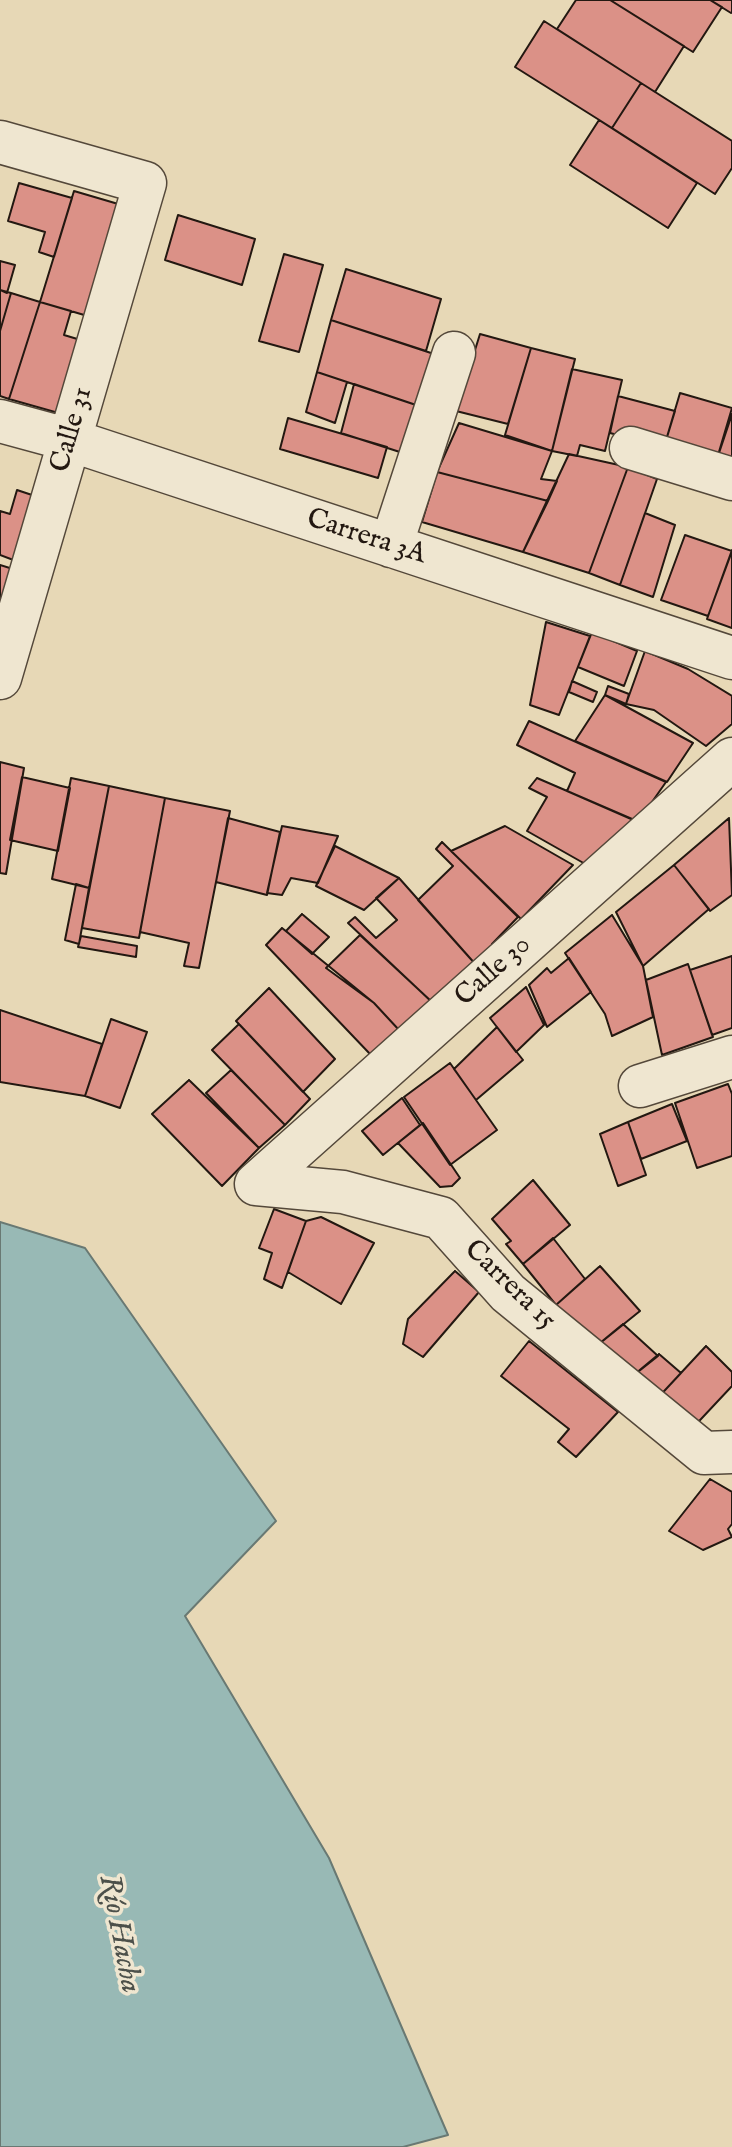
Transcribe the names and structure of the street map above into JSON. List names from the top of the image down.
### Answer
{
  "streets": {
    "street": [
      "Calle 31",
      "Carrera 3A",
      "Calle 30",
      "Carrera 15"
    ]
  },
  "crossings": [
    ["Calle 31", "Carrera 3A"],
    ["Calle 30", "Carrera 15"]
  ],
  "water": ["Río Hacha"]
}
